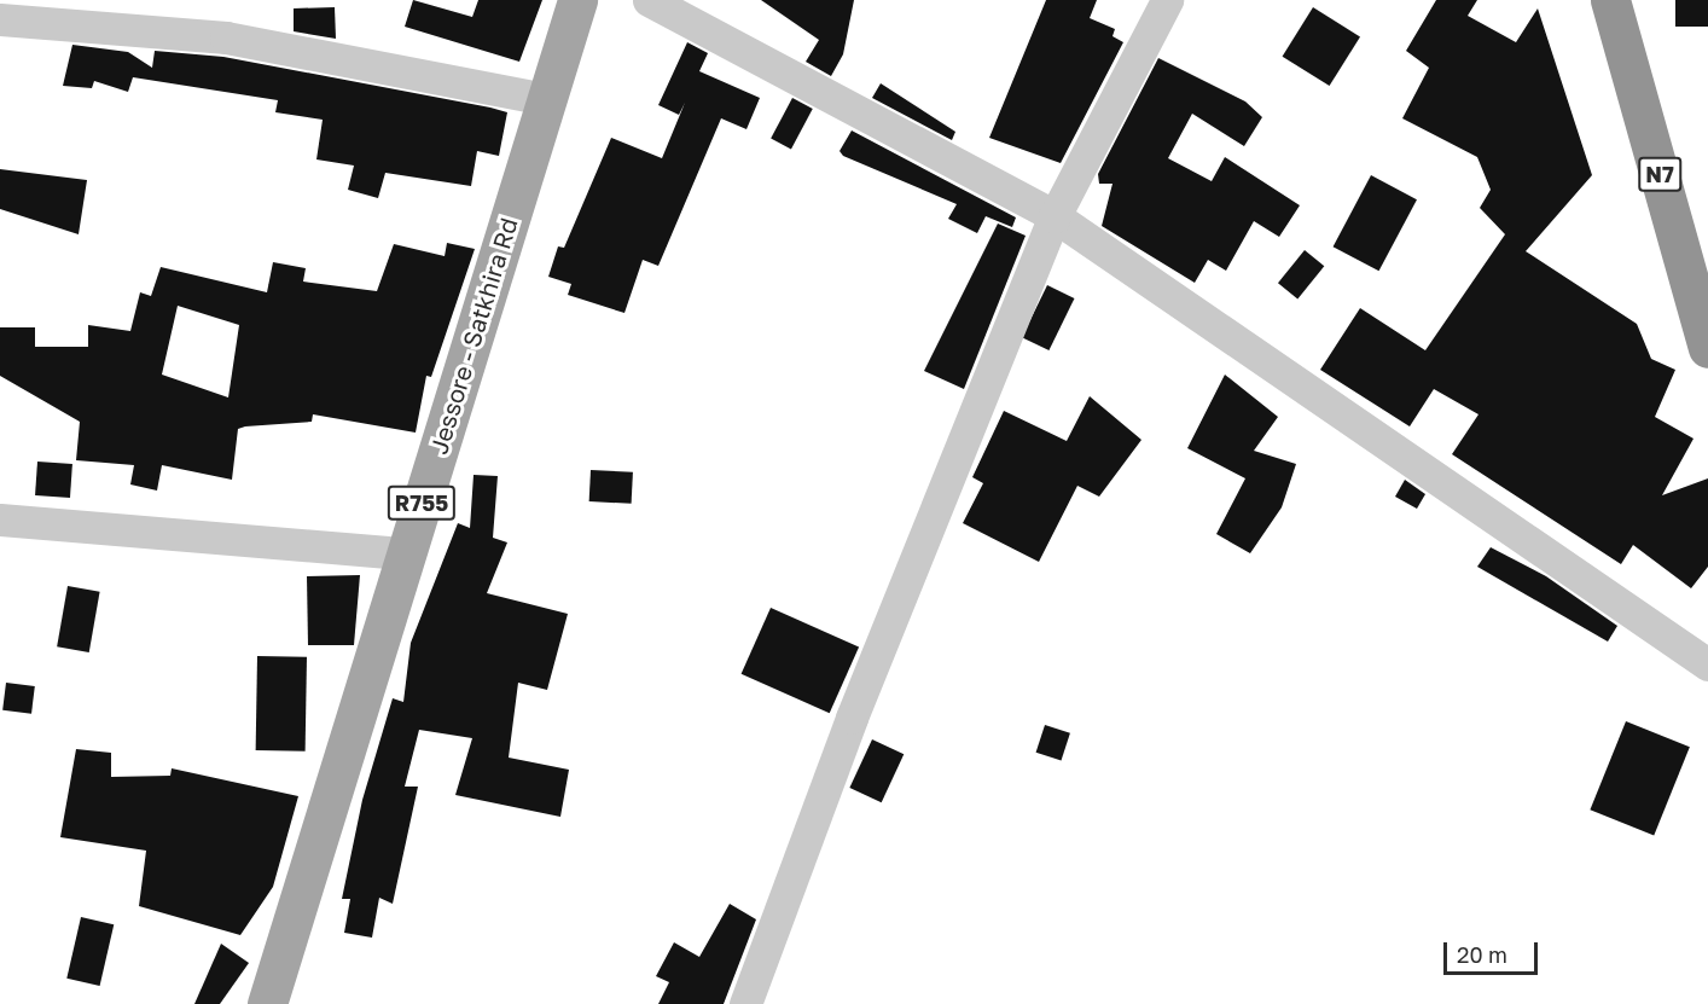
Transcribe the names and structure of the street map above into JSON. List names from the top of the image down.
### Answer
{
  "streets": {
    "highway": ["N7"],
    "main road": ["Jessore - Satkhira Rd", "R755"]
  },
  "scale_bar": "20 m"
}
